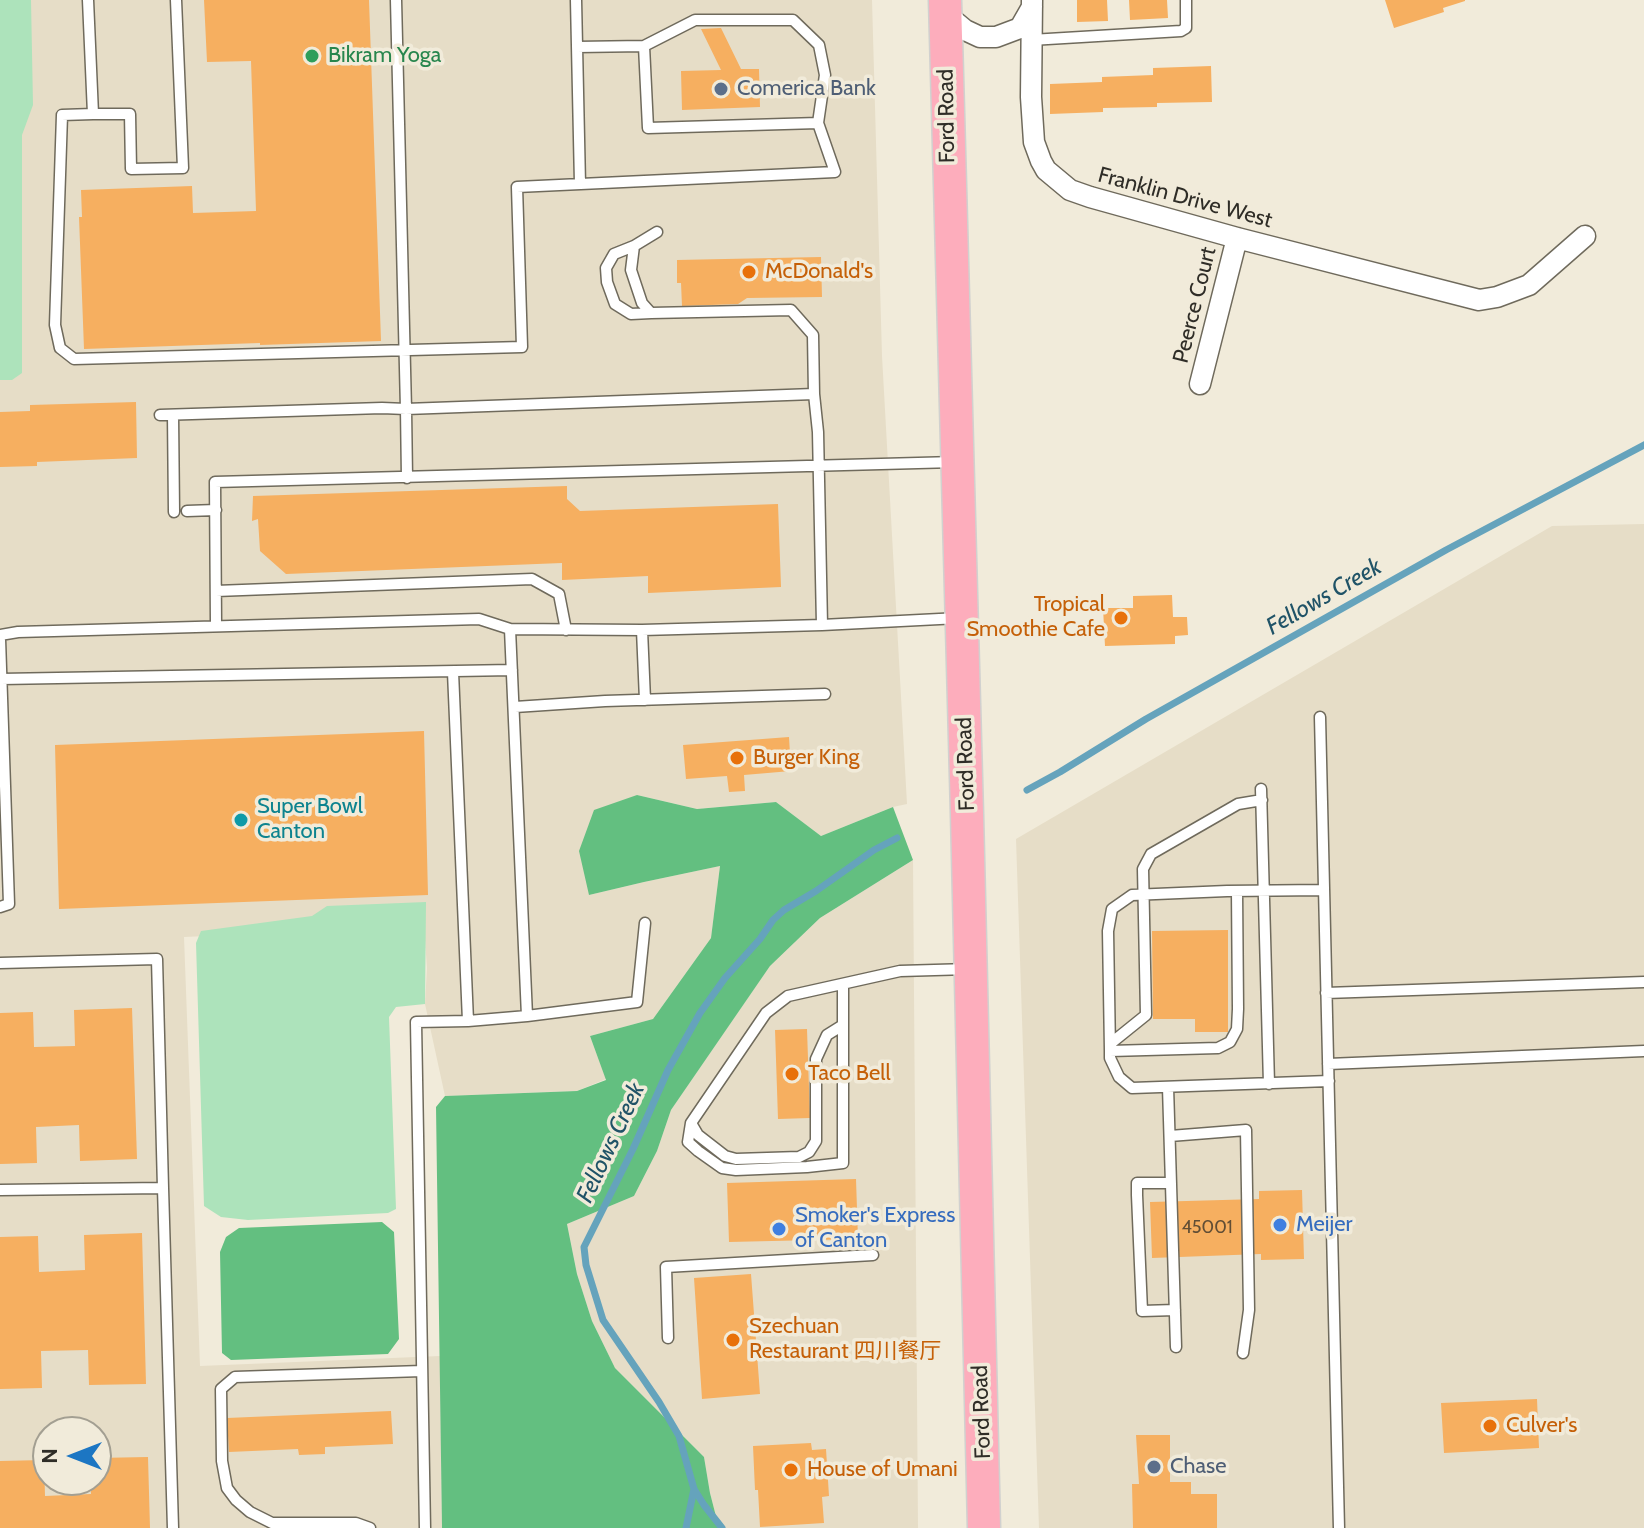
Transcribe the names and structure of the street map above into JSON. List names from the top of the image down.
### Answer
{
  "streets": {
    "main road": ["Ford Road"],
    "street": ["Franklin Drive West", "Peerce Court"]
  },
  "crossings": [
    ["Franklin Drive West", "Peerce Court"]
  ],
  "water": ["Fellows Creek"],
  "places": [
    "Bikram Yoga",
    "Comerica Bank",
    "McDonald's",
    "Tropical Smoothie Cafe",
    "Burger King",
    "Super Bowl Canton",
    "Taco Bell",
    "Meijer",
    "Smoker's Express of Canton",
    "Szechuan Restaurant 四川餐厅",
    "Culver's",
    "Chase",
    "House of Umani"
  ],
  "house_numbers": ["45001"],
  "north": "left"
}
